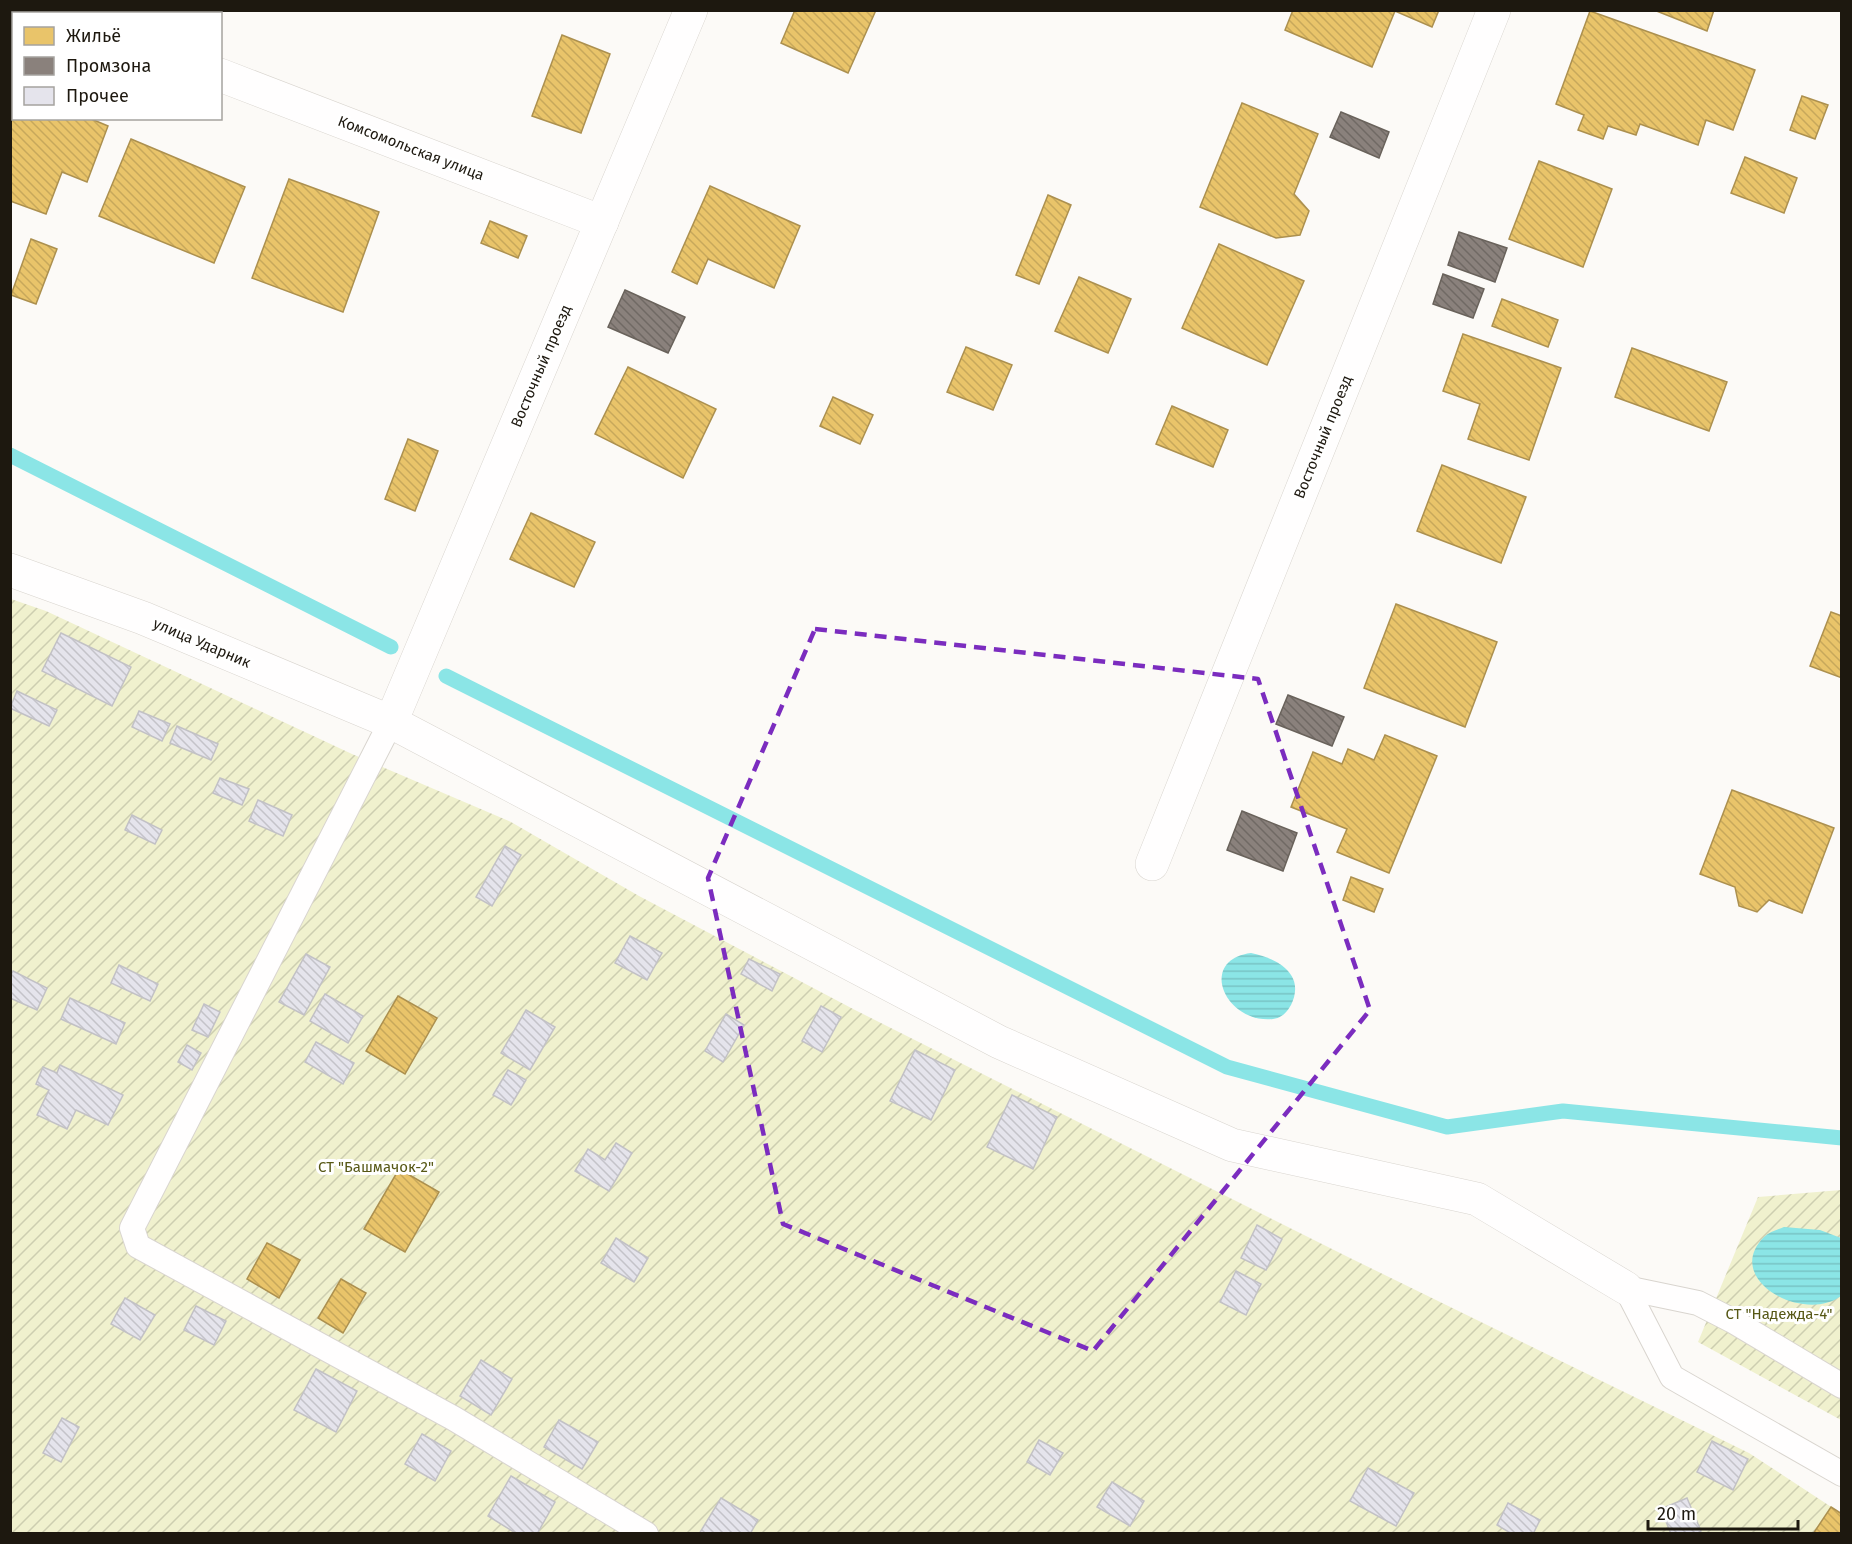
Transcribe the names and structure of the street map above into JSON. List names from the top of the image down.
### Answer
{
  "streets": {
    "street": ["Комсомольская улица", "Восточный проезд", "улица Ударник"]
  },
  "crossings": [
    ["Комсомольская улица", "Восточный проезд"],
    ["Восточный проезд", "улица Ударник"]
  ],
  "parks": ["СТ \"Башмачок-2\"", "СТ \"Надежда-4\""],
  "legend": ["Жильё", "Промзона", "Прочее"],
  "scale_bar": "20 m"
}
